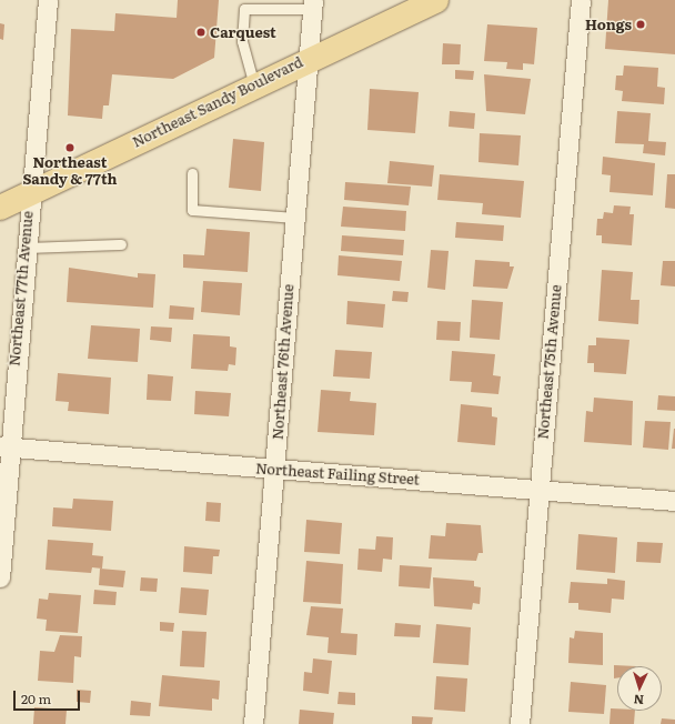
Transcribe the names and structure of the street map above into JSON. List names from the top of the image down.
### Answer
{
  "streets": {
    "main road": ["Northeast Sandy Boulevard"],
    "street": [
      "Northeast 77th Avenue",
      "Northeast 76th Avenue",
      "Northeast 75th Avenue",
      "Northeast Failing Street"
    ]
  },
  "crossings": [
    ["Northeast Sandy Boulevard", "Northeast 77th Avenue"],
    ["Northeast Sandy Boulevard", "Northeast 76th Avenue"],
    ["Northeast 77th Avenue", "Northeast Failing Street"],
    ["Northeast 76th Avenue", "Northeast Failing Street"],
    ["Northeast 75th Avenue", "Northeast Failing Street"]
  ],
  "places": ["Hongs", "Carquest", "Northeast Sandy & 77th"],
  "scale_bar": "20 m",
  "north": "bottom"
}
